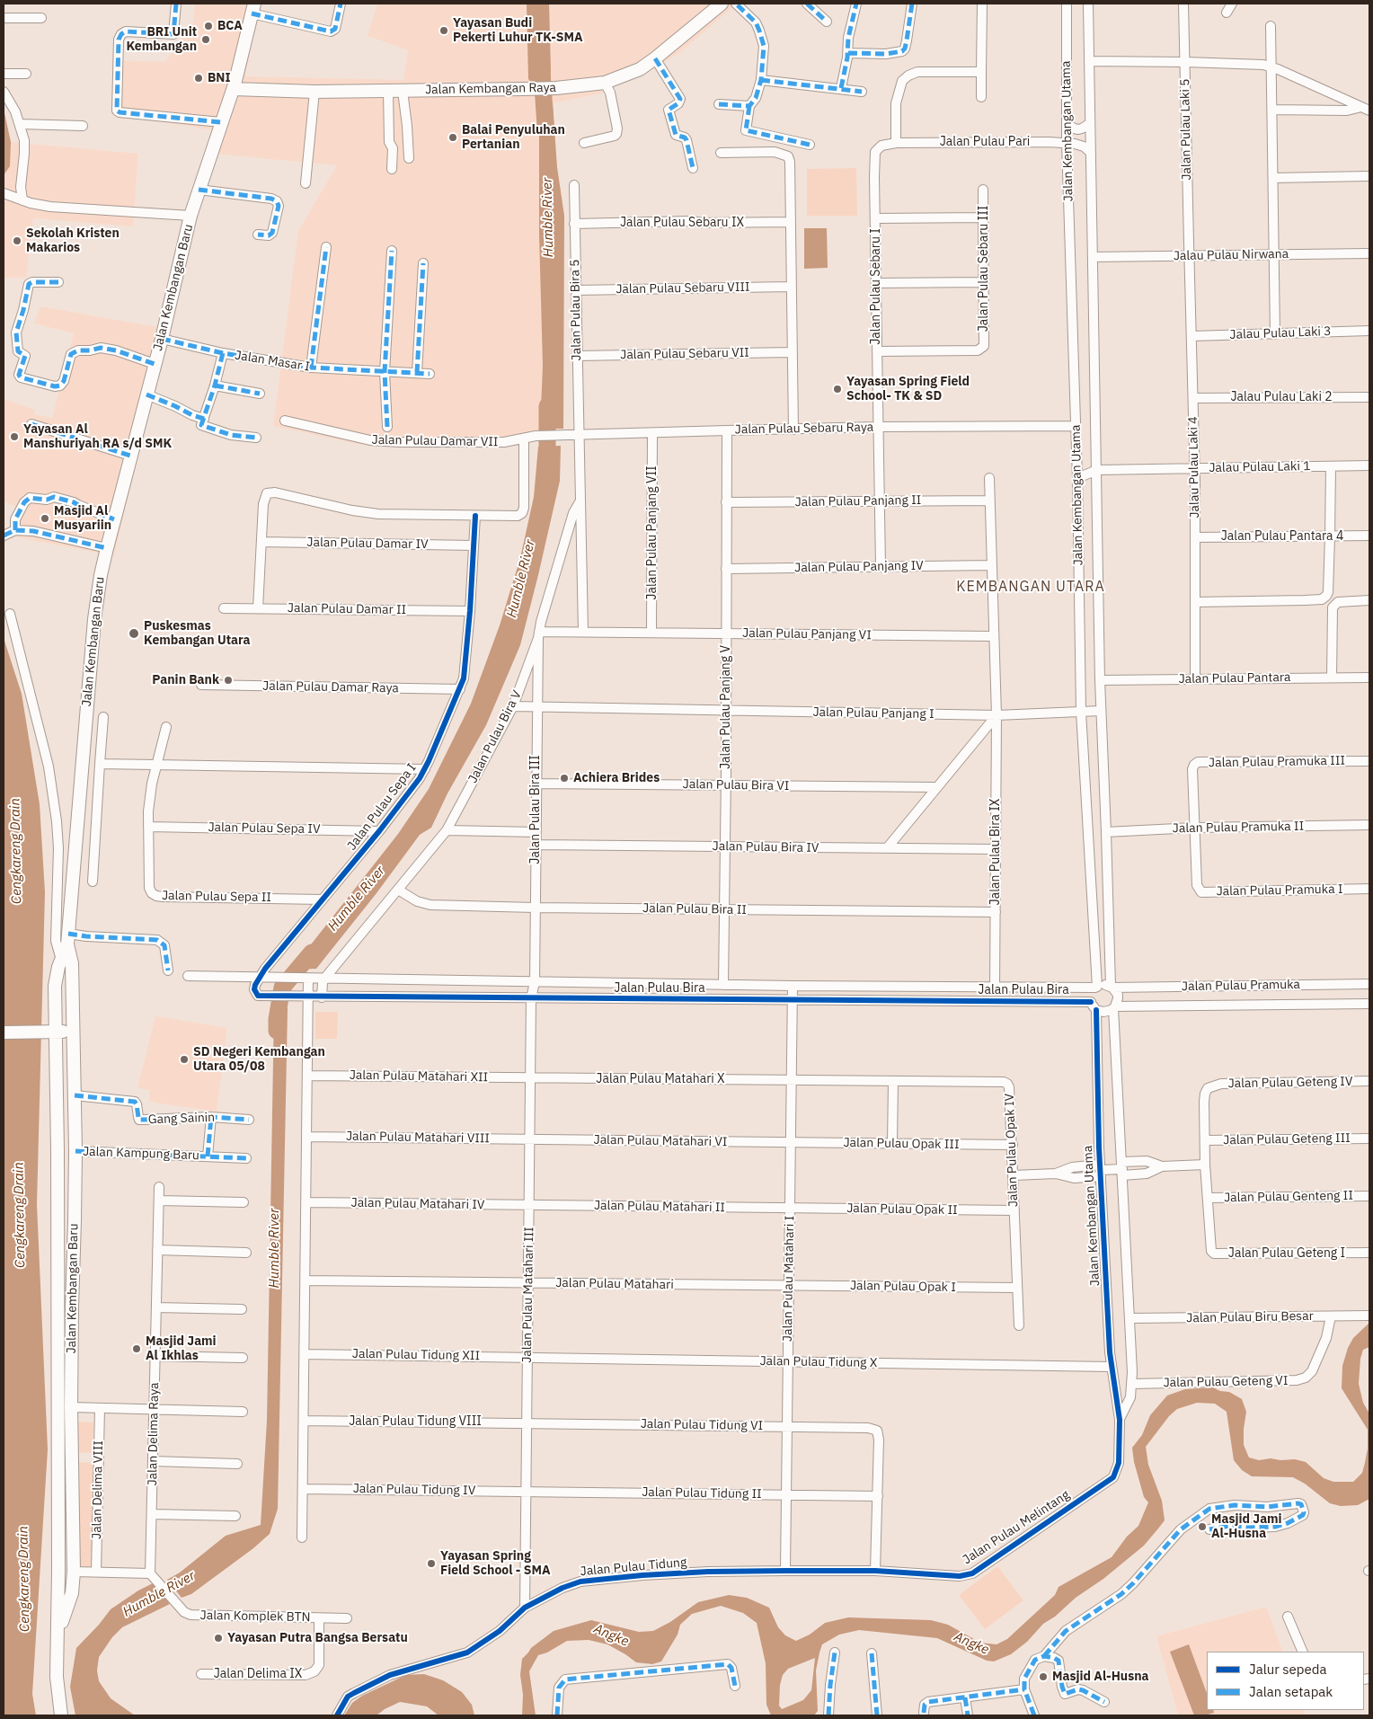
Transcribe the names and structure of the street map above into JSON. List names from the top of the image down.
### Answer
{
  "streets": {
    "main road": ["Jalan Kembangan Raya", "Jalan Kembangan Baru"],
    "street": [
      "Jalan Pulau Laki 5",
      "Jalan Kembangan Utama",
      "Jalan Pulau Pari",
      "Jalan Pulau Sebaru IX",
      "Jalau Pulau Nirwana",
      "Jalan Pulau Sebaru III",
      "Jalan Pulau Sebaru I",
      "Jalan Pulau Sebaru VIII",
      "Jalan Pulau Bira 5",
      "Jalau Pulau Laki 3",
      "Jalan Pulau Sebaru VII",
      "Jalan Masar I",
      "Jalau Pulau Laki 2",
      "Jalan Pulau Sebaru Raya",
      "Jalan Pulau Damar VII",
      "Jalau Pulau Laki 4",
      "Jalau Pulau Laki 1",
      "Jalan Pulau Panjang II",
      "Jalan Pulau Panjang VII",
      "Jalan Pulau Pantara 4",
      "Jalan Pulau Damar IV",
      "Jalan Pulau Panjang IV",
      "Jalan Pulau Damar II",
      "Jalan Pulau Panjang VI",
      "Jalan Pulau Pantara",
      "Jalan Pulau Damar Raya",
      "Jalan Pulau Panjang V",
      "Jalan Pulau Panjang I",
      "Jalan Pulau Bira V",
      "Jalan Pulau Pramuka III",
      "Jalan Pulau Bira VI",
      "Jalan Pulau Sepa I",
      "Jalan Pulau Bira III",
      "Jalan Pulau Pramuka II",
      "Jalan Pulau Sepa IV",
      "Jalan Pulau Bira IV",
      "Jalan Pulau Bira IX",
      "Jalan Pulau Pramuka I",
      "Jalan Pulau Sepa II",
      "Jalan Pulau Bira II",
      "Jalan Pulau Pramuka",
      "Jalan Pulau Bira",
      "Jalan Pulau Matahari XII",
      "Jalan Pulau Matahari X",
      "Jalan Pulau Geteng IV",
      "Gang Sainin",
      "Jalan Pulau Matahari VIII",
      "Jalan Pulau Geteng III",
      "Jalan Pulau Matahari VI",
      "Jalan Pulau Opak III",
      "Jalan Pulau Opak IV",
      "Jalan Kampung Baru",
      "Jalan Pulau Genteng II",
      "Jalan Pulau Matahari IV",
      "Jalan Pulau Matahari II",
      "Jalan Pulau Opak II",
      "Jalan Pulau Geteng I",
      "Jalan Pulau Matahari I",
      "Jalan Pulau Matahari",
      "Jalan Pulau Opak I",
      "Jalan Pulau Matahari III",
      "Jalan Pulau Biru Besar",
      "Jalan Pulau Tidung XII",
      "Jalan Pulau Tidung X",
      "Jalan Pulau Geteng VI",
      "Jalan Pulau Tidung VIII",
      "Jalan Pulau Tidung VI",
      "Jalan Delima Raya",
      "Jalan Delima VIII",
      "Jalan Pulau Tidung IV",
      "Jalan Pulau Tidung II",
      "Jalan Pulau Melintang",
      "Jalan Pulau Tidung",
      "Jalan Komplek BTN",
      "Jalan Delima IX"
    ]
  },
  "crossings": [
    ["Jalan Kembangan Raya", "Jalan Kembangan Baru"],
    ["Jalan Pulau Laki 5", "Jalau Pulau Nirwana"],
    ["Jalan Pulau Laki 5", "Jalau Pulau Laki 4"],
    ["Jalan Kembangan Utama", "Jalan Pulau Pari"],
    ["Jalan Kembangan Utama", "Jalau Pulau Nirwana"],
    ["Jalan Kembangan Utama", "Jalan Pulau Sebaru Raya"],
    ["Jalan Kembangan Utama", "Jalau Pulau Laki 1"],
    ["Jalan Kembangan Utama", "Jalan Pulau Pantara"],
    ["Jalan Kembangan Utama", "Jalan Pulau Panjang I"],
    ["Jalan Kembangan Utama", "Jalan Pulau Pramuka II"],
    ["Jalan Kembangan Utama", "Jalan Pulau Pramuka"],
    ["Jalan Kembangan Utama", "Jalan Pulau Bira"],
    ["Jalan Kembangan Utama", "Jalan Pulau Tidung X"],
    ["Jalan Kembangan Utama", "Jalan Pulau Melintang"],
    ["Jalan Pulau Pari", "Jalan Pulau Sebaru I"],
    ["Jalan Pulau Sebaru IX", "Jalan Pulau Bira 5"],
    ["Jalau Pulau Nirwana", "Jalau Pulau Laki 4"],
    ["Jalan Pulau Sebaru III", "Jalan Pulau Sebaru I"],
    ["Jalan Pulau Sebaru I", "Jalan Pulau Sebaru Raya"],
    ["Jalan Pulau Sebaru I", "Jalan Pulau Panjang II"],
    ["Jalan Pulau Sebaru I", "Jalan Pulau Panjang IV"],
    ["Jalan Kembangan Baru", "Jalan Masar I"],
    ["Jalan Kembangan Baru", "Gang Sainin"],
    ["Jalan Kembangan Baru", "Jalan Kampung Baru"],
    ["Jalan Pulau Sebaru VIII", "Jalan Pulau Bira 5"],
    ["Jalan Pulau Bira 5", "Jalan Pulau Sebaru VII"],
    ["Jalan Pulau Bira 5", "Jalan Pulau Sebaru Raya"],
    ["Jalan Pulau Bira 5", "Jalan Pulau Bira V"],
    ["Jalau Pulau Laki 3", "Jalau Pulau Laki 4"],
    ["Jalau Pulau Laki 2", "Jalau Pulau Laki 4"],
    ["Jalan Pulau Sebaru Raya", "Jalan Pulau Damar VII"],
    ["Jalan Pulau Sebaru Raya", "Jalan Pulau Panjang VII"],
    ["Jalan Pulau Sebaru Raya", "Jalan Pulau Panjang V"],
    ["Jalan Pulau Sebaru Raya", "Jalan Pulau Bira V"],
    ["Jalau Pulau Laki 4", "Jalau Pulau Laki 1"],
    ["Jalau Pulau Laki 4", "Jalan Pulau Pantara 4"],
    ["Jalau Pulau Laki 4", "Jalan Pulau Pantara"],
    ["Jalan Pulau Panjang II", "Jalan Pulau Panjang V"],
    ["Jalan Pulau Panjang VII", "Jalan Pulau Panjang VI"],
    ["Jalan Pulau Damar IV", "Jalan Pulau Sepa I"],
    ["Jalan Pulau Panjang IV", "Jalan Pulau Panjang V"],
    ["Jalan Pulau Damar II", "Jalan Pulau Sepa I"],
    ["Jalan Pulau Panjang VI", "Jalan Pulau Panjang V"],
    ["Jalan Pulau Panjang VI", "Jalan Pulau Bira V"],
    ["Jalan Pulau Panjang VI", "Jalan Pulau Bira III"],
    ["Jalan Pulau Damar Raya", "Jalan Pulau Sepa I"],
    ["Jalan Pulau Panjang V", "Jalan Pulau Panjang I"],
    ["Jalan Pulau Panjang V", "Jalan Pulau Bira VI"],
    ["Jalan Pulau Panjang V", "Jalan Pulau Bira IV"],
    ["Jalan Pulau Panjang V", "Jalan Pulau Bira II"],
    ["Jalan Pulau Panjang V", "Jalan Pulau Bira"],
    ["Jalan Pulau Panjang I", "Jalan Pulau Bira V"],
    ["Jalan Pulau Panjang I", "Jalan Pulau Bira III"],
    ["Jalan Pulau Panjang I", "Jalan Pulau Bira IX"],
    ["Jalan Pulau Bira V", "Jalan Pulau Bira III"],
    ["Jalan Pulau Bira V", "Jalan Pulau Bira II"],
    ["Jalan Pulau Bira V", "Jalan Pulau Bira"],
    ["Jalan Pulau Pramuka III", "Jalan Pulau Pramuka II"],
    ["Jalan Pulau Pramuka III", "Jalan Pulau Pramuka I"],
    ["Jalan Pulau Bira VI", "Jalan Pulau Bira III"],
    ["Jalan Pulau Sepa I", "Jalan Pulau Sepa IV"],
    ["Jalan Pulau Sepa I", "Jalan Pulau Sepa II"],
    ["Jalan Pulau Sepa I", "Jalan Pulau Bira"],
    ["Jalan Pulau Bira III", "Jalan Pulau Bira IV"],
    ["Jalan Pulau Bira III", "Jalan Pulau Bira II"],
    ["Jalan Pulau Bira III", "Jalan Pulau Bira"],
    ["Jalan Pulau Bira III", "Jalan Pulau Matahari III"],
    ["Jalan Pulau Pramuka II", "Jalan Pulau Pramuka I"],
    ["Jalan Pulau Sepa IV", "Jalan Pulau Sepa II"],
    ["Jalan Pulau Bira IV", "Jalan Pulau Bira IX"],
    ["Jalan Pulau Bira IX", "Jalan Pulau Bira II"],
    ["Jalan Pulau Bira IX", "Jalan Pulau Bira"],
    ["Jalan Pulau Pramuka", "Jalan Pulau Bira"],
    ["Jalan Pulau Bira", "Jalan Pulau Matahari I"],
    ["Jalan Pulau Bira", "Jalan Pulau Matahari III"],
    ["Jalan Pulau Matahari XII", "Jalan Pulau Matahari X"],
    ["Jalan Pulau Matahari XII", "Jalan Pulau Matahari III"],
    ["Jalan Pulau Matahari X", "Jalan Pulau Opak IV"],
    ["Jalan Pulau Matahari X", "Jalan Pulau Matahari I"],
    ["Jalan Pulau Matahari X", "Jalan Pulau Matahari III"],
    ["Jalan Pulau Geteng IV", "Jalan Pulau Geteng III"],
    ["Jalan Pulau Geteng IV", "Jalan Pulau Geteng I"],
    ["Gang Sainin", "Jalan Kampung Baru"],
    ["Jalan Pulau Matahari VIII", "Jalan Pulau Matahari VI"],
    ["Jalan Pulau Matahari VIII", "Jalan Pulau Matahari III"],
    ["Jalan Pulau Matahari VI", "Jalan Pulau Opak III"],
    ["Jalan Pulau Matahari VI", "Jalan Pulau Matahari I"],
    ["Jalan Pulau Matahari VI", "Jalan Pulau Matahari III"],
    ["Jalan Pulau Opak III", "Jalan Pulau Opak IV"],
    ["Jalan Pulau Opak III", "Jalan Pulau Matahari I"],
    ["Jalan Pulau Opak IV", "Jalan Pulau Opak II"],
    ["Jalan Pulau Opak IV", "Jalan Pulau Matahari I"],
    ["Jalan Pulau Opak IV", "Jalan Pulau Opak I"],
    ["Jalan Pulau Genteng II", "Jalan Pulau Geteng I"],
    ["Jalan Pulau Matahari IV", "Jalan Pulau Matahari II"],
    ["Jalan Pulau Matahari IV", "Jalan Pulau Matahari III"],
    ["Jalan Pulau Matahari II", "Jalan Pulau Opak II"],
    ["Jalan Pulau Matahari II", "Jalan Pulau Matahari I"],
    ["Jalan Pulau Matahari II", "Jalan Pulau Matahari III"],
    ["Jalan Pulau Opak II", "Jalan Pulau Matahari I"],
    ["Jalan Pulau Matahari I", "Jalan Pulau Matahari"],
    ["Jalan Pulau Matahari I", "Jalan Pulau Opak I"],
    ["Jalan Pulau Matahari I", "Jalan Pulau Tidung X"],
    ["Jalan Pulau Matahari I", "Jalan Pulau Tidung VI"],
    ["Jalan Pulau Matahari I", "Jalan Pulau Tidung II"],
    ["Jalan Pulau Matahari I", "Jalan Pulau Melintang"],
    ["Jalan Pulau Matahari I", "Jalan Pulau Tidung"],
    ["Jalan Pulau Matahari", "Jalan Pulau Opak I"],
    ["Jalan Pulau Matahari", "Jalan Pulau Matahari III"],
    ["Jalan Pulau Matahari III", "Jalan Pulau Tidung XII"],
    ["Jalan Pulau Matahari III", "Jalan Pulau Tidung X"],
    ["Jalan Pulau Matahari III", "Jalan Pulau Tidung VIII"],
    ["Jalan Pulau Matahari III", "Jalan Pulau Tidung VI"],
    ["Jalan Pulau Matahari III", "Jalan Pulau Tidung IV"],
    ["Jalan Pulau Matahari III", "Jalan Pulau Tidung II"],
    ["Jalan Pulau Matahari III", "Jalan Pulau Tidung"],
    ["Jalan Pulau Biru Besar", "Jalan Pulau Geteng VI"],
    ["Jalan Pulau Tidung XII", "Jalan Pulau Tidung X"],
    ["Jalan Pulau Tidung VIII", "Jalan Pulau Tidung VI"],
    ["Jalan Pulau Tidung VI", "Jalan Pulau Tidung II"],
    ["Jalan Delima Raya", "Jalan Komplek BTN"],
    ["Jalan Pulau Tidung IV", "Jalan Pulau Tidung II"],
    ["Jalan Pulau Melintang", "Jalan Pulau Tidung"],
    ["Jalan Komplek BTN", "Jalan Delima IX"]
  ],
  "districts": ["KEMBANGAN UTARA"],
  "water": ["Humble River", "Cengkareng Drain", "Angke"],
  "places": [
    "BCA",
    "Yayasan Budi Pekerti Luhur TK-SMA",
    "BRI Unit Kembangan",
    "BNI",
    "Balai Penyuluhan Pertanian",
    "Sekolah Kristen Makarios",
    "Yayasan Spring Field School- TK & SD",
    "Yayasan Al Manshuriyah RA s/d SMK",
    "Masjid Al Musyariin",
    "Puskesmas Kembangan Utara",
    "Panin Bank",
    "Achiera Brides",
    "SD Negeri Kembangan Utara 05/08",
    "Masjid Jami Al Ikhlas",
    "Masjid Jami Al-Husna",
    "Yayasan Spring Field School - SMA",
    "Yayasan Putra Bangsa Bersatu",
    "Masjid Al-Husna"
  ],
  "legend": ["Jalur sepeda", "Jalan setapak"]
}
